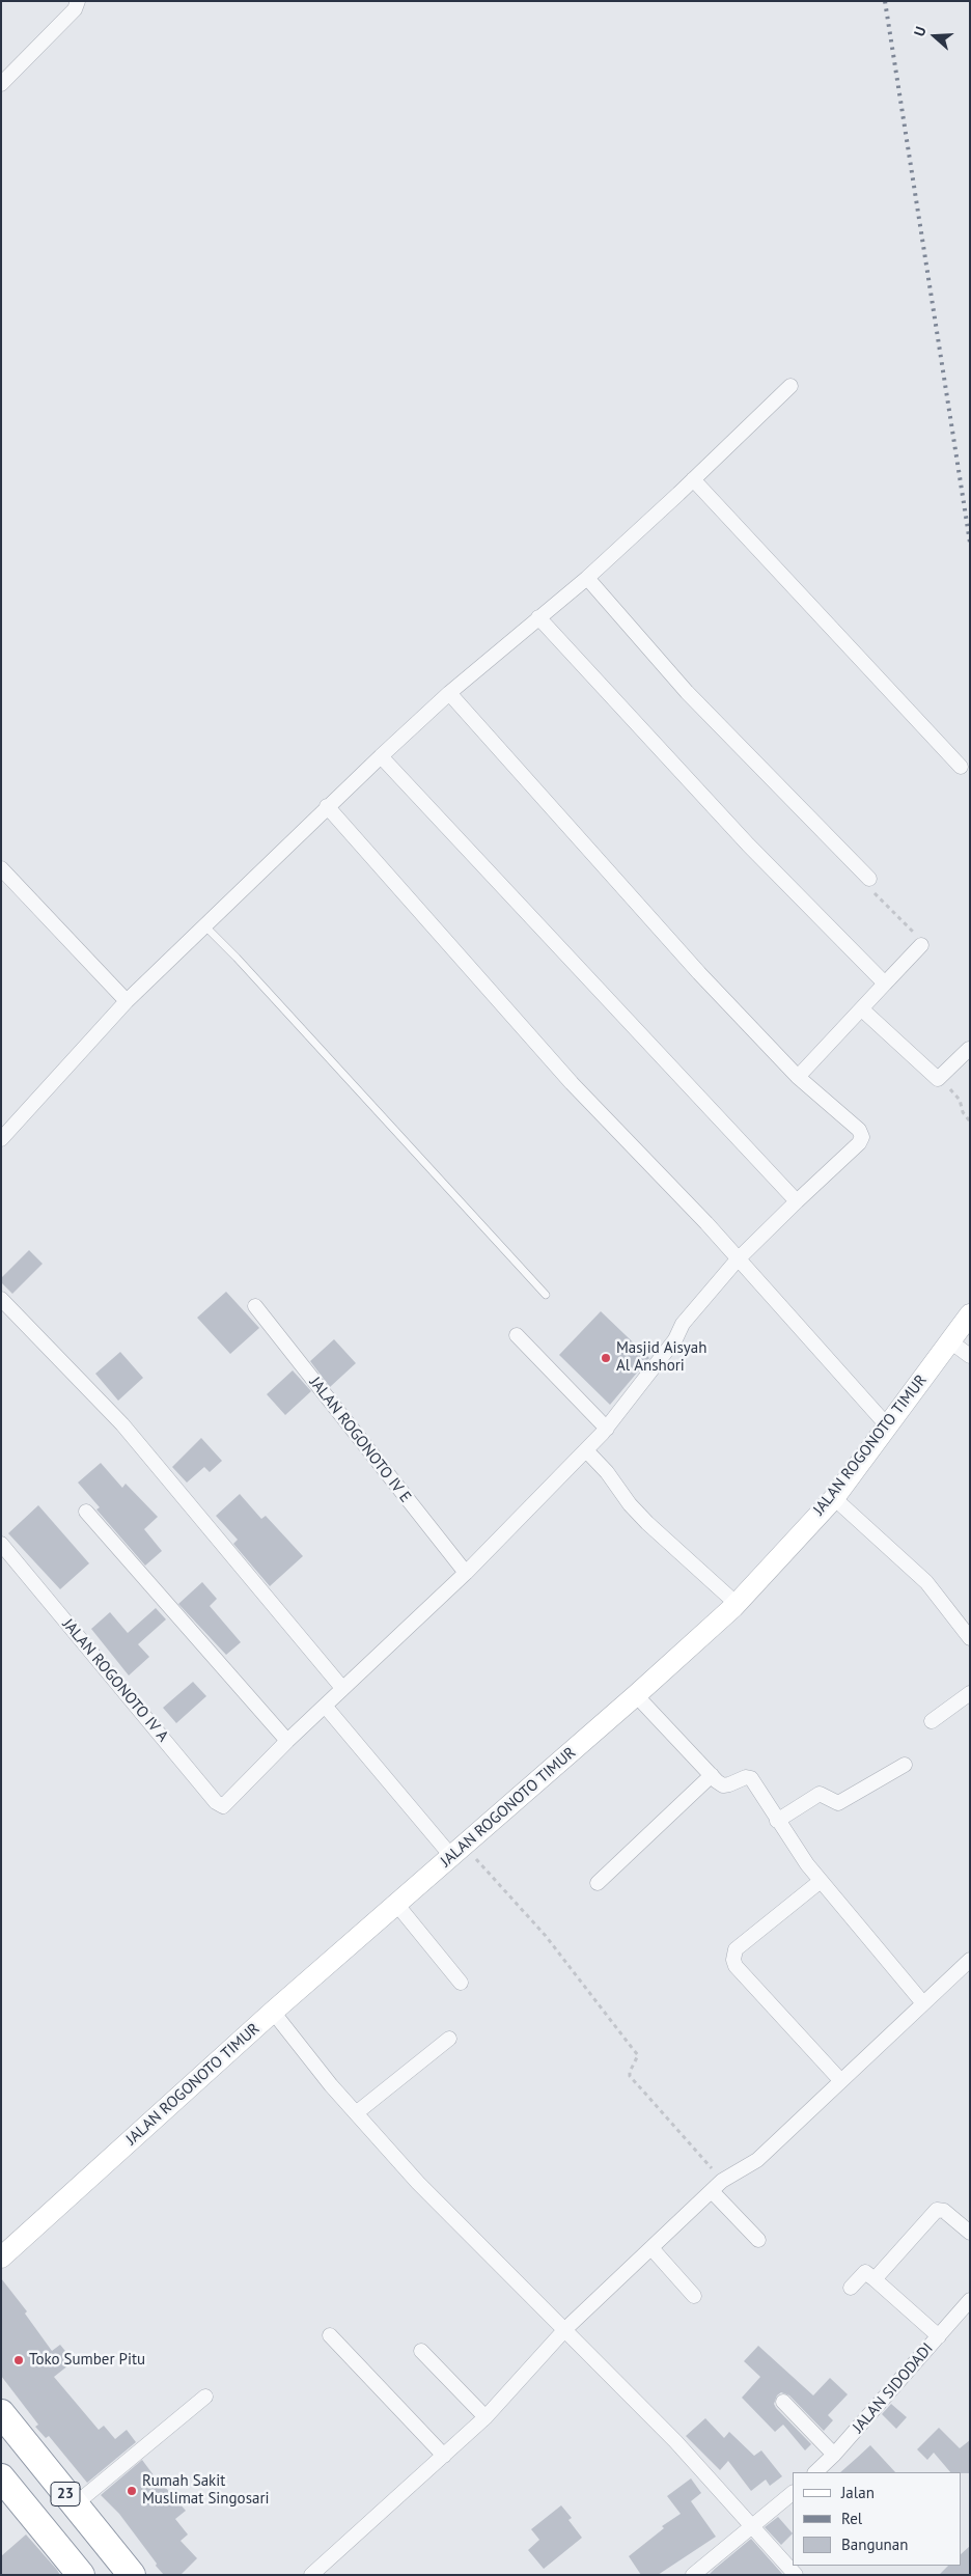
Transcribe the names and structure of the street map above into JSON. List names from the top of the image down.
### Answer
{
  "streets": {
    "highway": ["23"],
    "main road": ["JALAN ROGONOTO TIMUR"],
    "street": ["JALAN ROGONOTO IV E", "JALAN ROGONOTO IV A", "JALAN SIDODADI"]
  },
  "places": ["Masjid Aisyah Al Anshori", "Toko Sumber Pitu", "Rumah Sakit Muslimat Singosari"],
  "legend": ["Jalan", "Rel", "Bangunan"],
  "north": "left"
}
